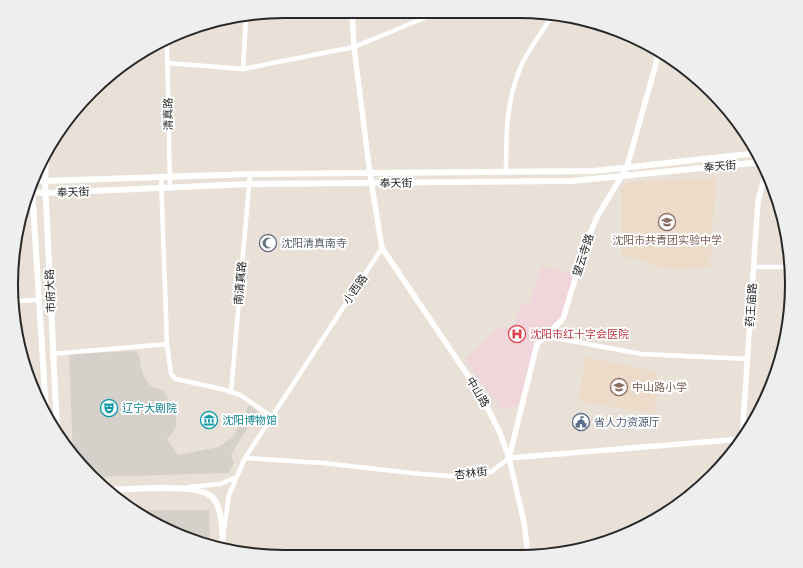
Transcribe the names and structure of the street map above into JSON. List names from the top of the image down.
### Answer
{
  "streets": {
    "main road": ["奉天街", "市府大路"],
    "street": [
      "清真路",
      "望云寺路",
      "南清真路",
      "小西路",
      "药王庙路",
      "中山路",
      "杏林街"
    ]
  },
  "crossings": [
    ["清真路", "奉天街"],
    ["奉天街", "望云寺路"],
    ["奉天街", "南清真路"],
    ["奉天街", "市府大路"],
    ["望云寺路", "中山路"],
    ["望云寺路", "杏林街"],
    ["小西路", "中山路"],
    ["小西路", "杏林街"],
    ["中山路", "杏林街"]
  ],
  "places": {
    "school or university": ["沈阳市共青团实验中学", "中山路小学"],
    "mosque": ["沈阳清真南寺"],
    "hospital": ["沈阳市红十字会医院"],
    "theatre": ["辽宁大剧院"],
    "museum": ["沈阳博物馆"],
    "public building": ["省人力资源厅"]
  }
}
